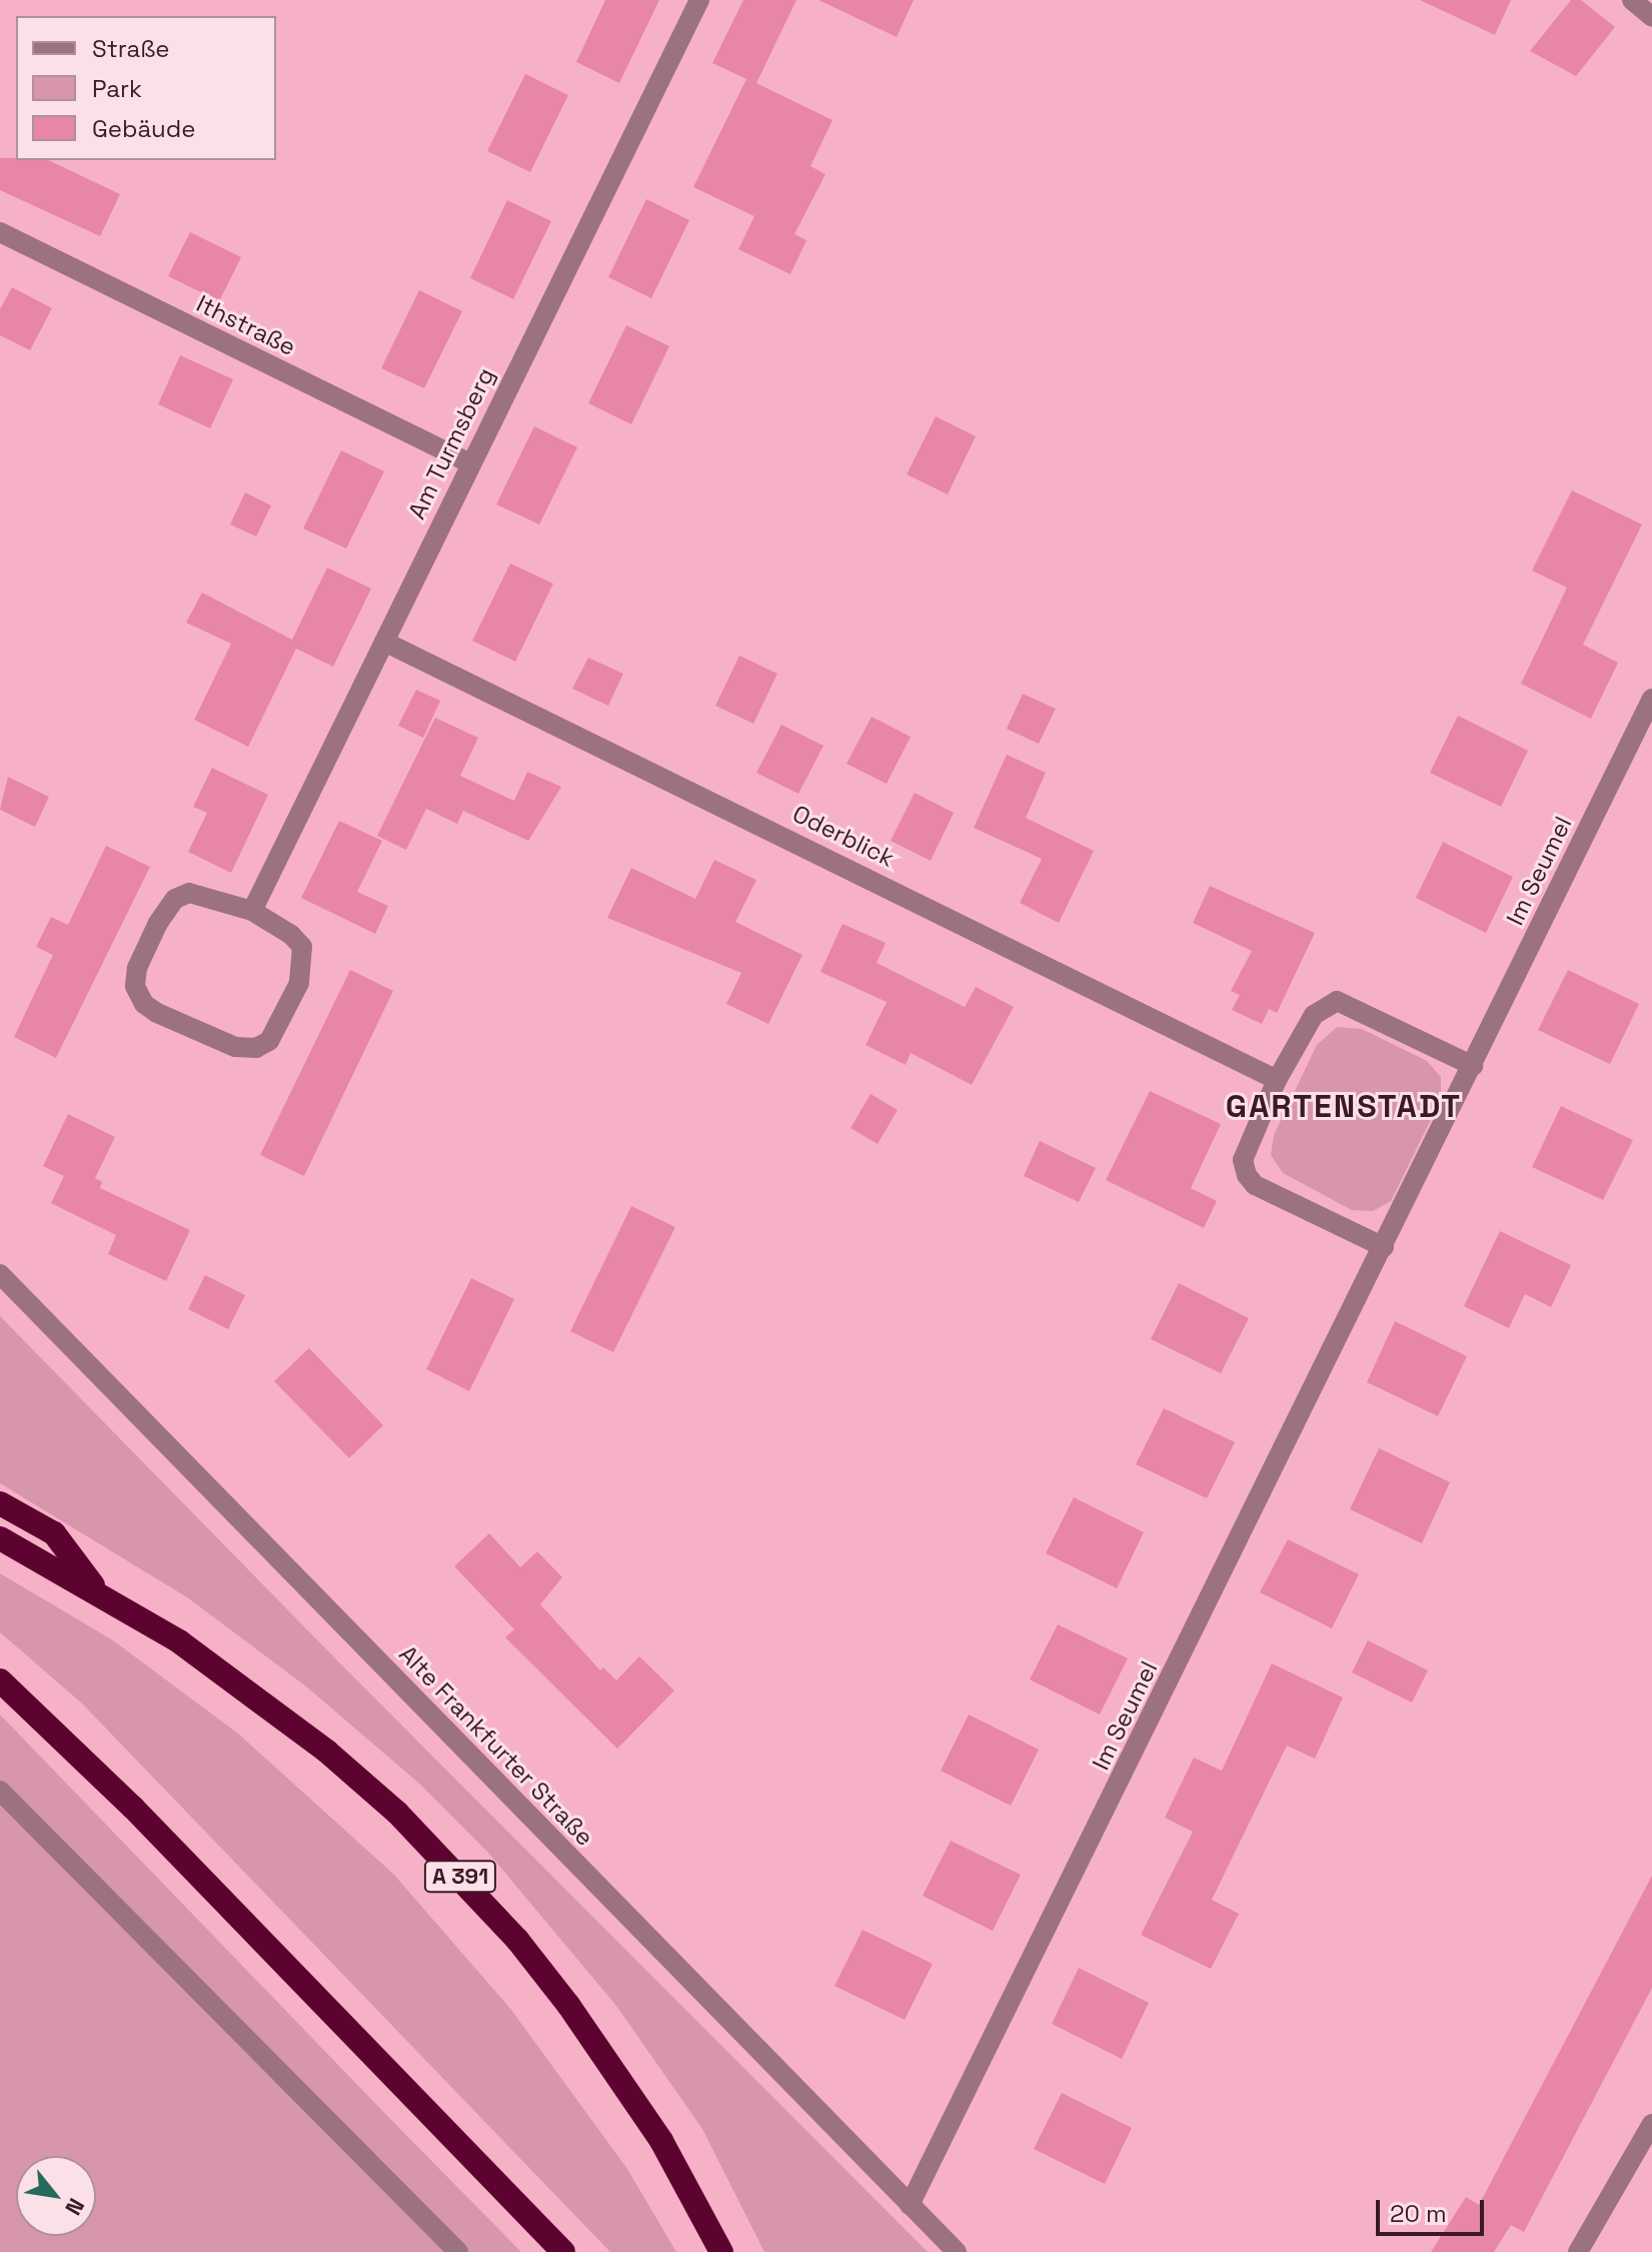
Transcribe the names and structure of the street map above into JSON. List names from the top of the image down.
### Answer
{
  "streets": {
    "highway": ["A 391"],
    "street": [
      "Ithstraße",
      "Am Turmsberg",
      "Oderblick",
      "Im Seumel",
      "Alte Frankfurter Straße"
    ]
  },
  "crossings": [
    ["Ithstraße", "Am Turmsberg"],
    ["Am Turmsberg", "Oderblick"],
    ["Im Seumel", "Alte Frankfurter Straße"]
  ],
  "districts": ["GARTENSTADT"],
  "legend": ["Straße", "Park", "Gebäude"],
  "scale_bar": "20 m",
  "north": "bottom right"
}
